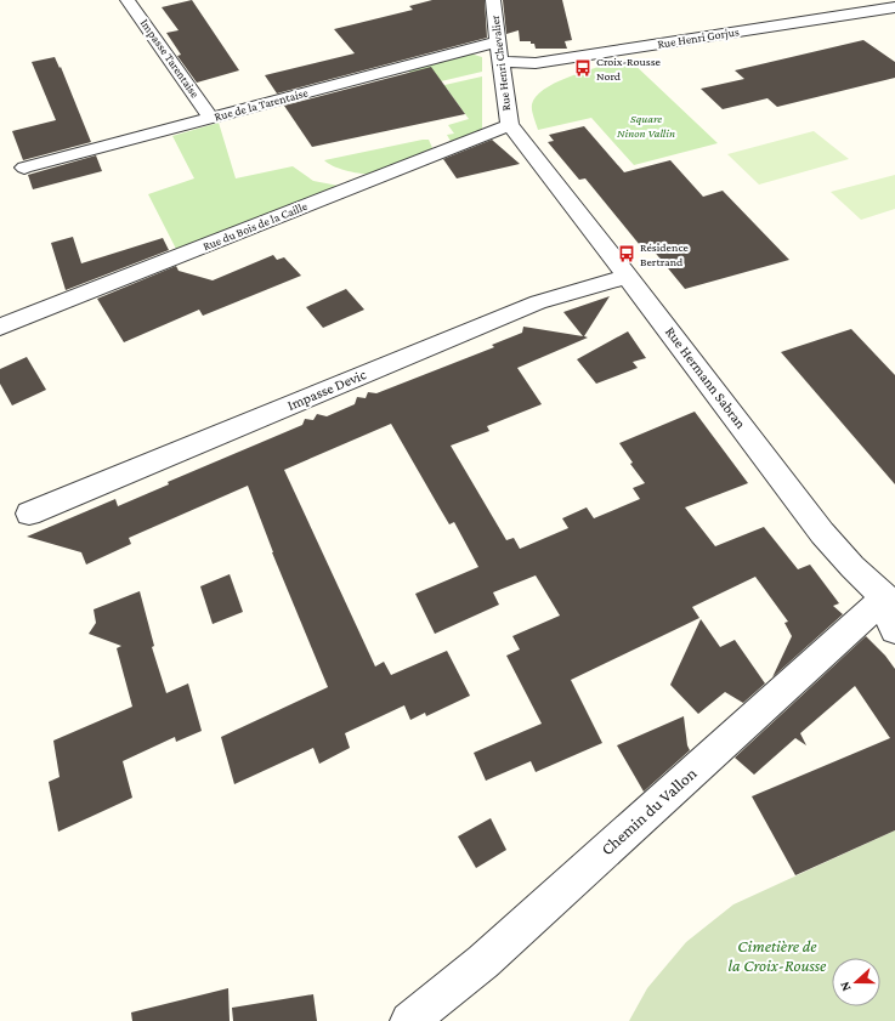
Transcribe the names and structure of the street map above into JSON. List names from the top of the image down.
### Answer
{
  "streets": {
    "street": [
      "Rue Henri Gorjus",
      "Impasse Tarentaise",
      "Rue Henri Chevalier",
      "Rue de la Tarentaise",
      "Rue du Bois de la Caille",
      "Rue Hermann Sabran",
      "Impasse Devic",
      "Chemin du Vallon"
    ]
  },
  "crossings": [
    ["Rue Henri Gorjus", "Rue Henri Chevalier"],
    ["Impasse Tarentaise", "Rue de la Tarentaise"],
    ["Rue Henri Chevalier", "Rue de la Tarentaise"],
    ["Rue Henri Chevalier", "Rue du Bois de la Caille"],
    ["Rue Henri Chevalier", "Rue Hermann Sabran"],
    ["Rue du Bois de la Caille", "Rue Hermann Sabran"],
    ["Rue Hermann Sabran", "Impasse Devic"],
    ["Rue Hermann Sabran", "Chemin du Vallon"]
  ],
  "parks": ["Square Ninon Vallin", "Cimetière de la Croix-Rousse"],
  "places": {
    "bus stop": ["Croix-Rousse Nord", "Résidence Bertrand"]
  },
  "north": "left"
}
